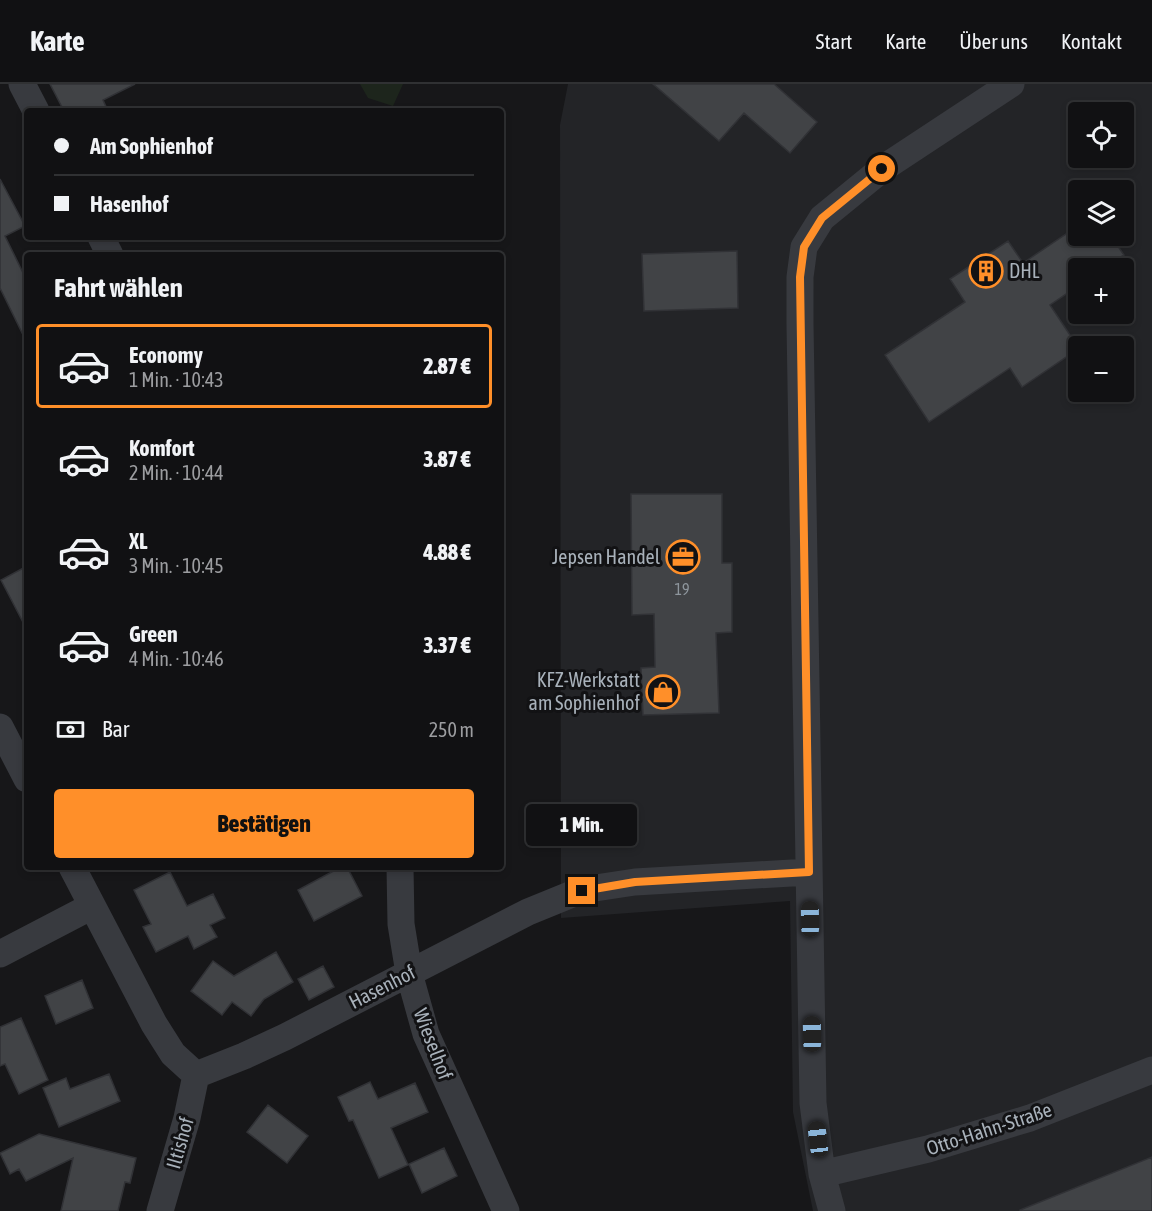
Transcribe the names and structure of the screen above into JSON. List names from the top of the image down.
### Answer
{
  "streets": {
    "street": [
      "Hasenhof",
      "Wieselhof",
      "Otto-Hahn-Straße",
      "Iltishof"
    ]
  },
  "crossings": [
    ["Hasenhof", "Wieselhof"],
    ["Hasenhof", "Iltishof"]
  ],
  "places": {
    "building": ["DHL"],
    "office": ["Jepsen Handel"],
    "shop": ["KFZ-Werkstatt am Sophienhof"]
  },
  "house_numbers": ["19"],
  "page": {
    "header": "Karte",
    "nav": [
      "Start",
      "Karte",
      "Über uns",
      "Kontakt"
    ],
    "map_buttons": ["+", "−"],
    "banner": ["Am Sophienhof", "Hasenhof"],
    "heading": "Fahrt wählen",
    "list": [
      {
        "name": "Economy",
        "note": "1 Min. · 10:43",
        "value": "2.87 €"
      },
      {
        "name": "Komfort",
        "note": "2 Min. · 10:44",
        "value": "3.87 €"
      },
      {
        "name": "XL",
        "note": "3 Min. · 10:45",
        "value": "4.88 €"
      },
      {
        "name": "Green",
        "note": "4 Min. · 10:46",
        "value": "3.37 €"
      }
    ],
    "pay": ["Bar", "250 m"],
    "buttons": "Bestätigen",
    "bubble": "1 Min."
  }
}
